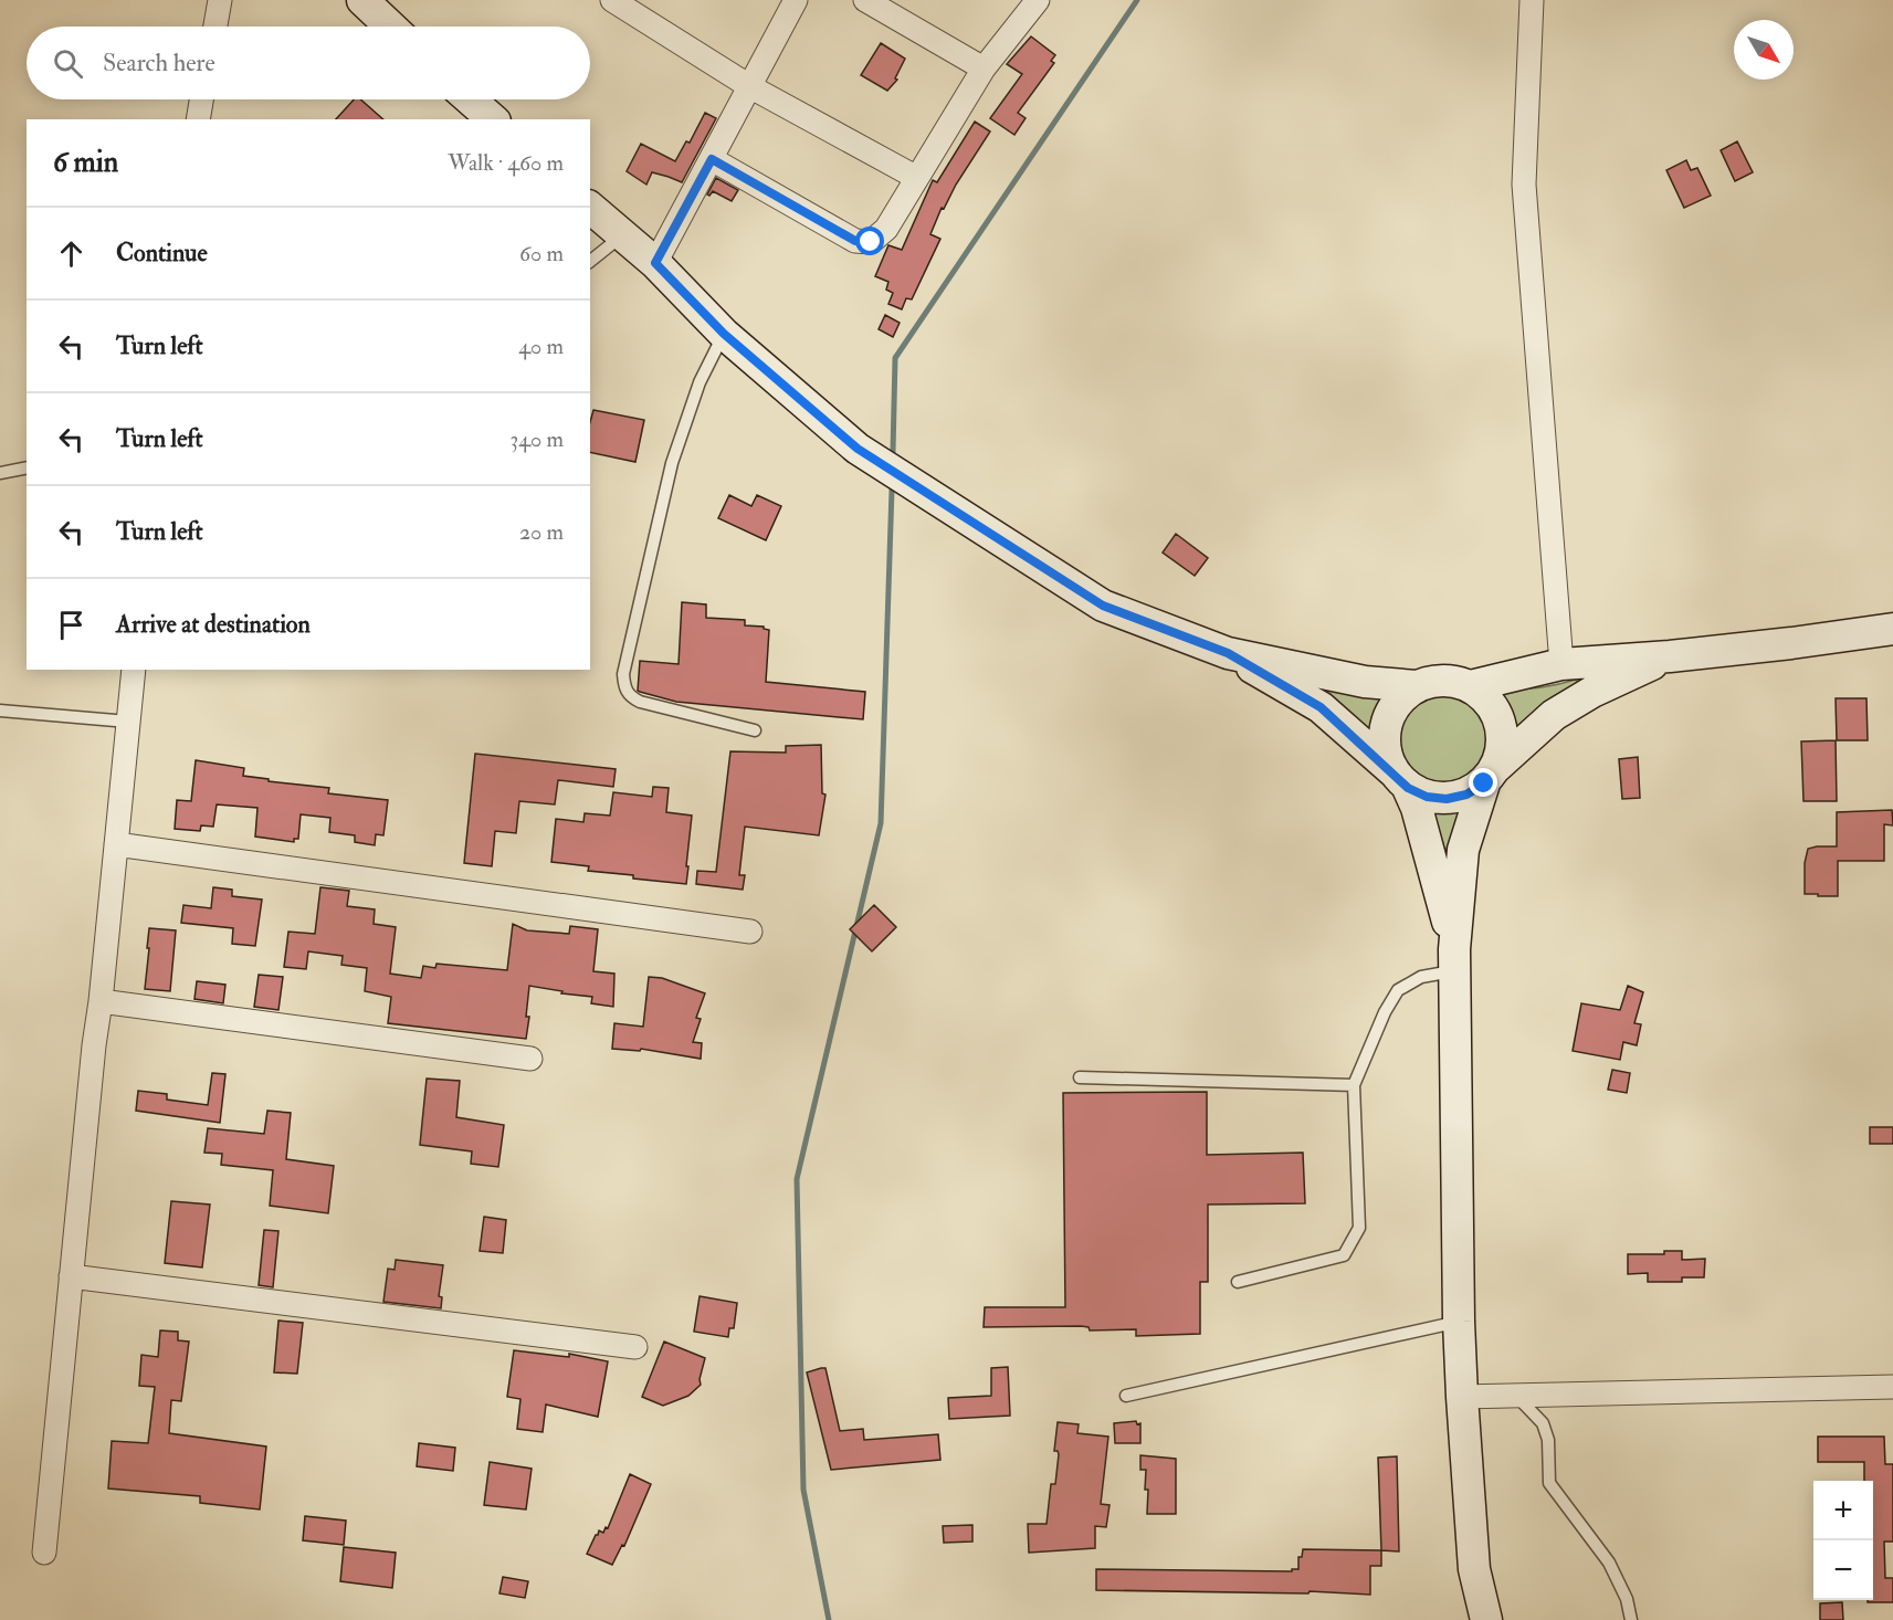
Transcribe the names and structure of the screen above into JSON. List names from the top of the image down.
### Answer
{
  "north": "bottom right",
  "page": {
    "search": "Search here",
    "heading": ["6 min", "Walk · 460 m"],
    "list": [
      ["Continue", "60 m"],
      ["Turn left", "40 m"],
      ["Turn left", "340 m"],
      ["Turn left", "20 m"],
      "Arrive at destination"
    ],
    "map_buttons": ["+", "−"]
  }
}
